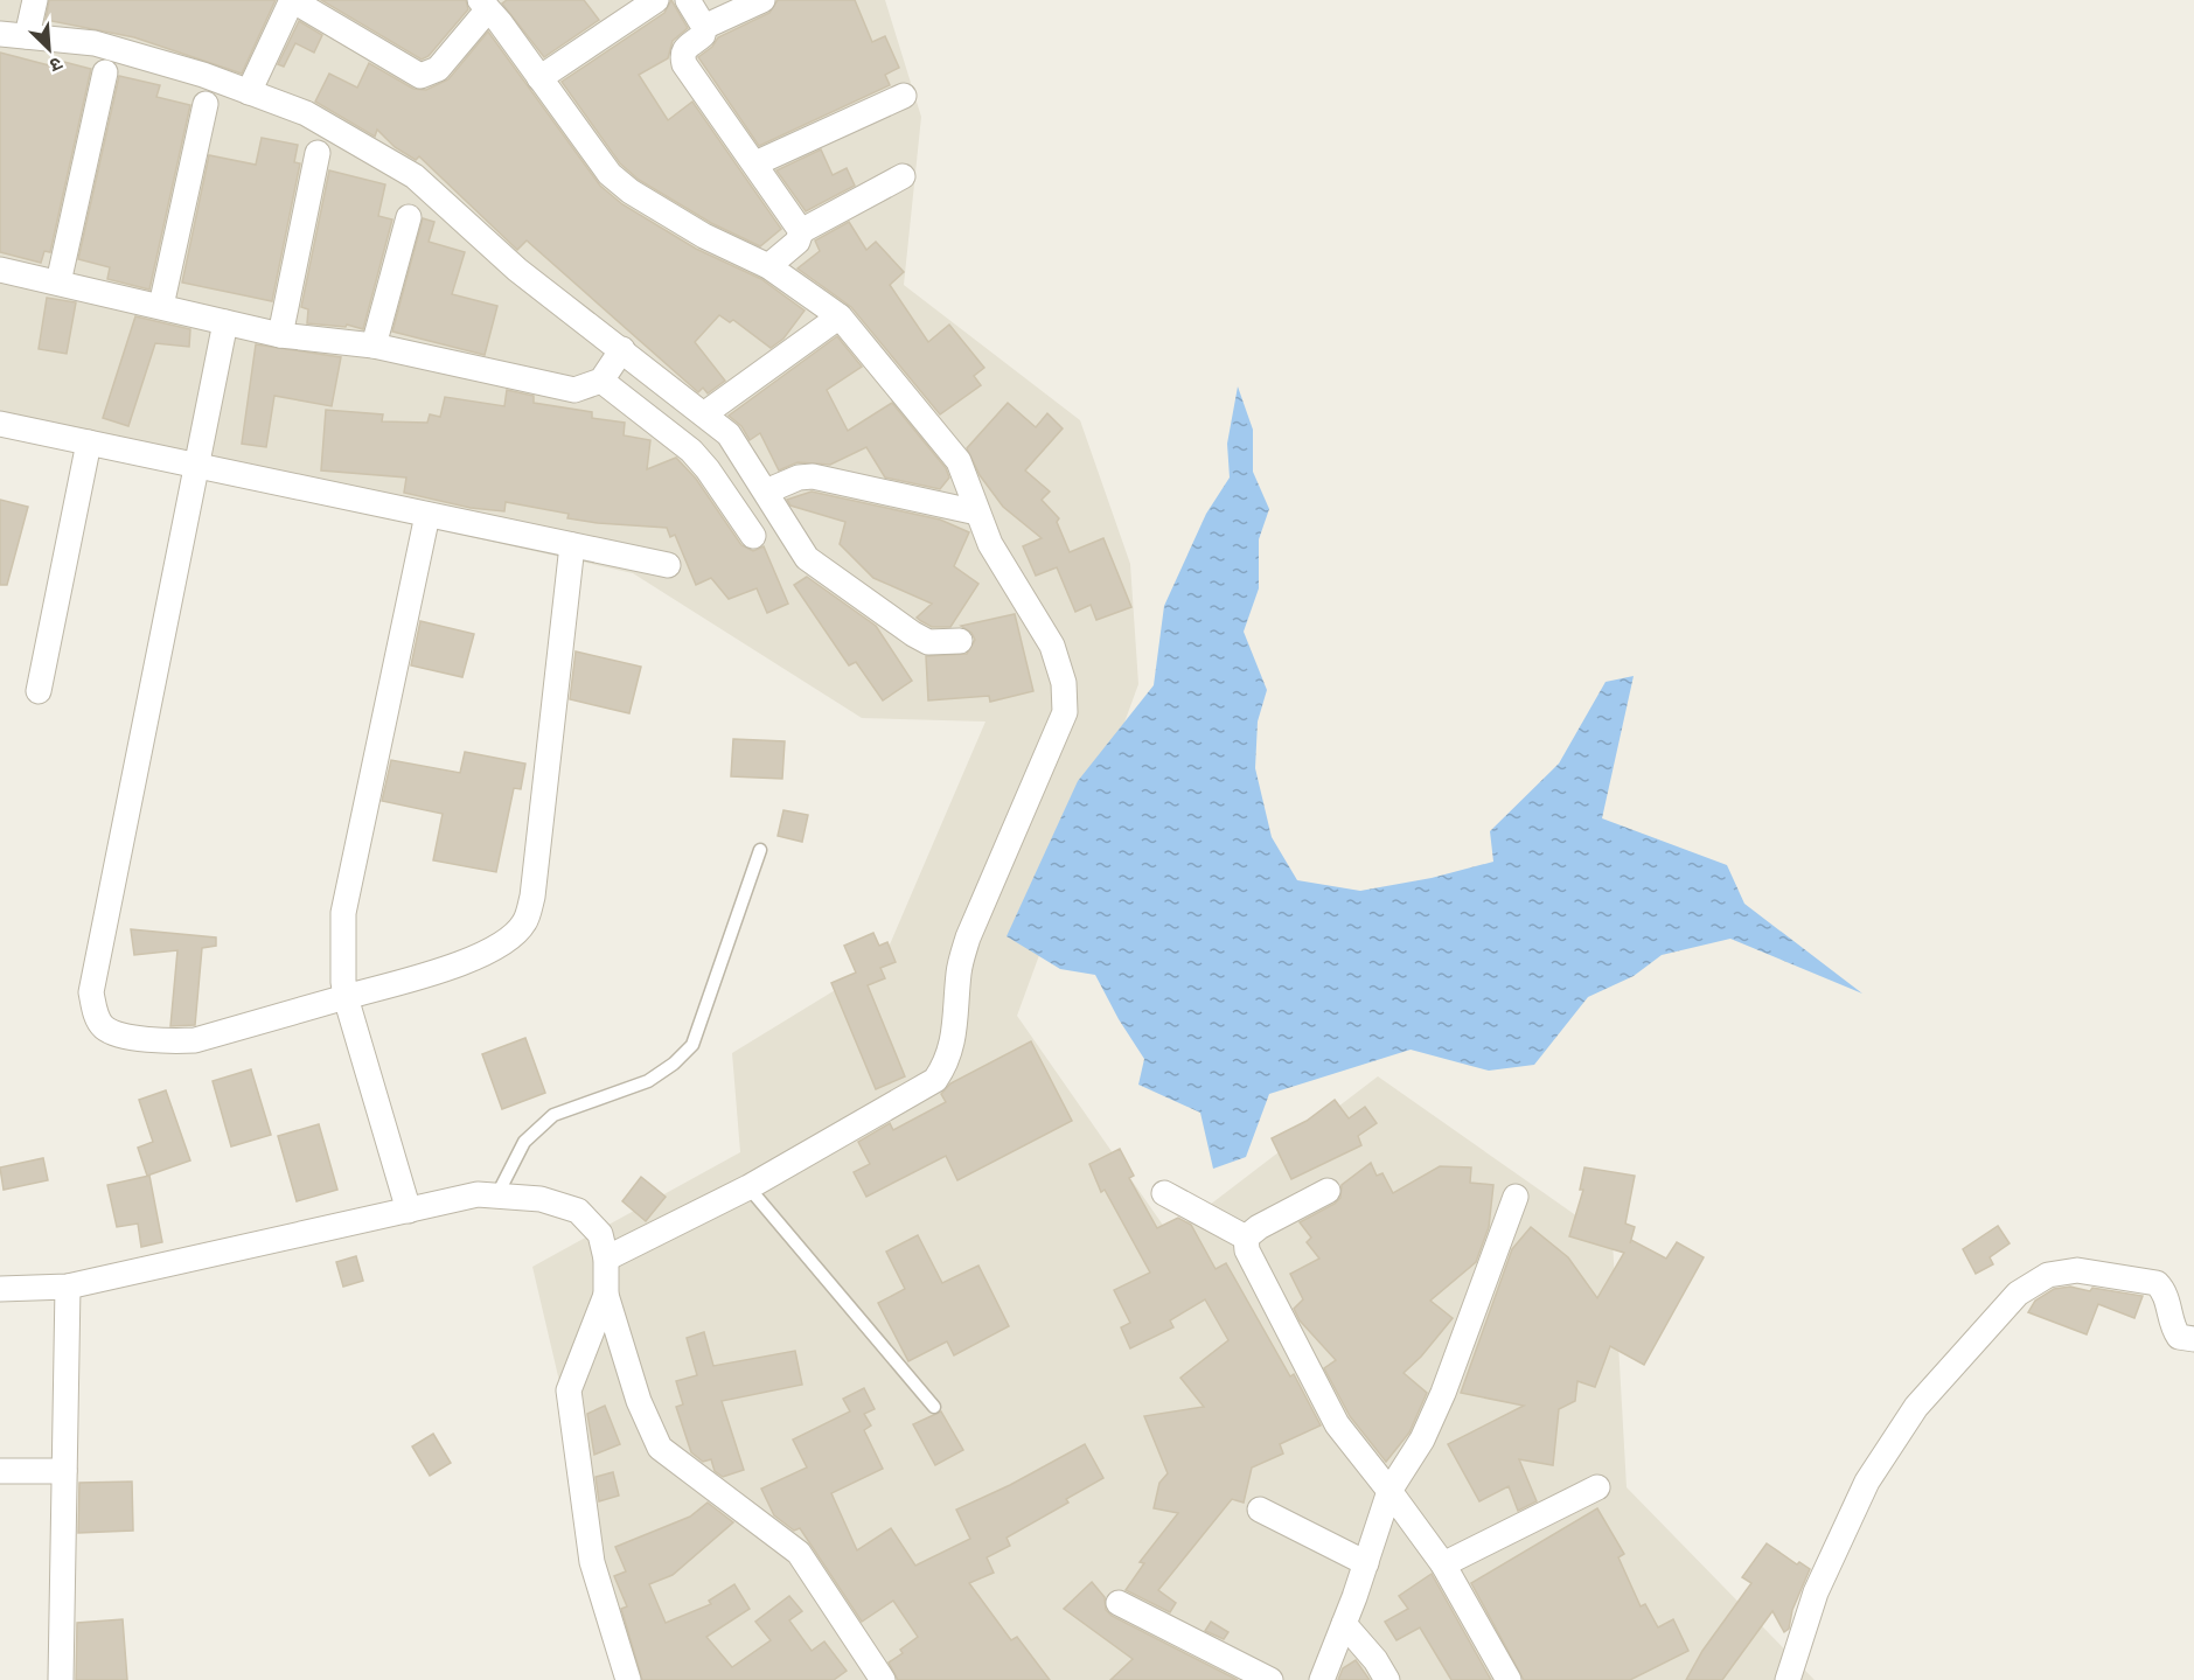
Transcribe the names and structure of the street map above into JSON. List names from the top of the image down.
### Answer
{
  "north": "bottom right"
}
